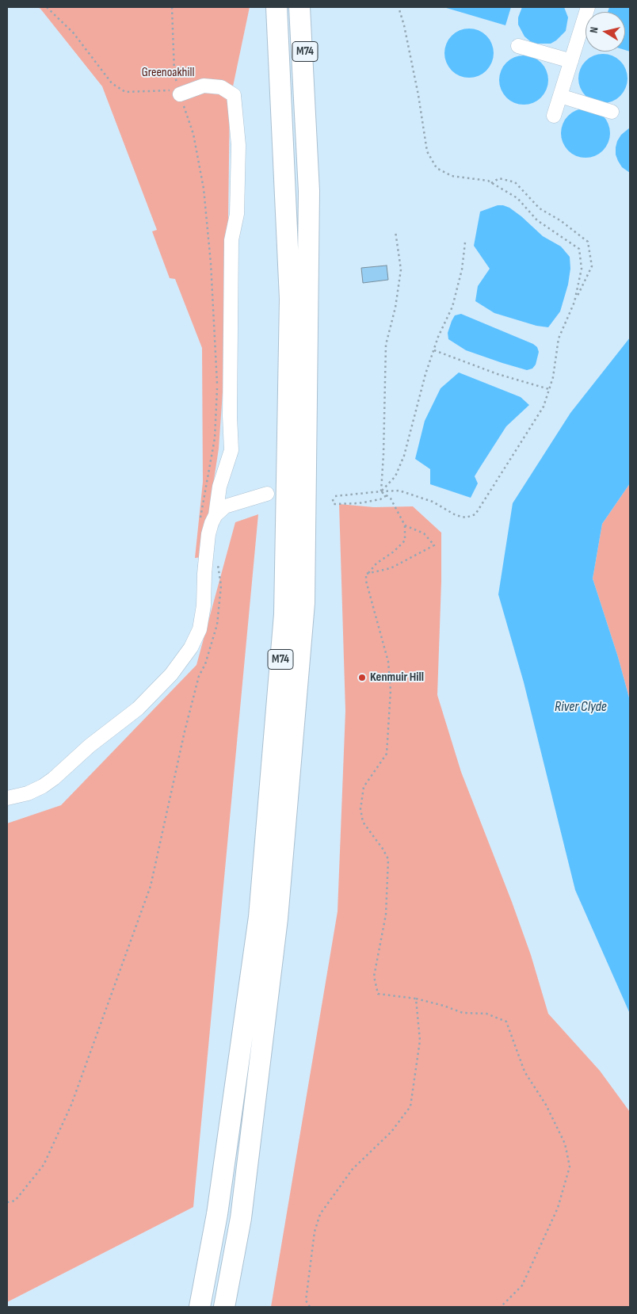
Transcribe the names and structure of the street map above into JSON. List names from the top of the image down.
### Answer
{
  "streets": {
    "highway": ["M74"]
  },
  "water": ["River Clyde"],
  "parks": ["Greenoakhill"],
  "places": ["Kenmuir Hill"],
  "north": "left"
}
